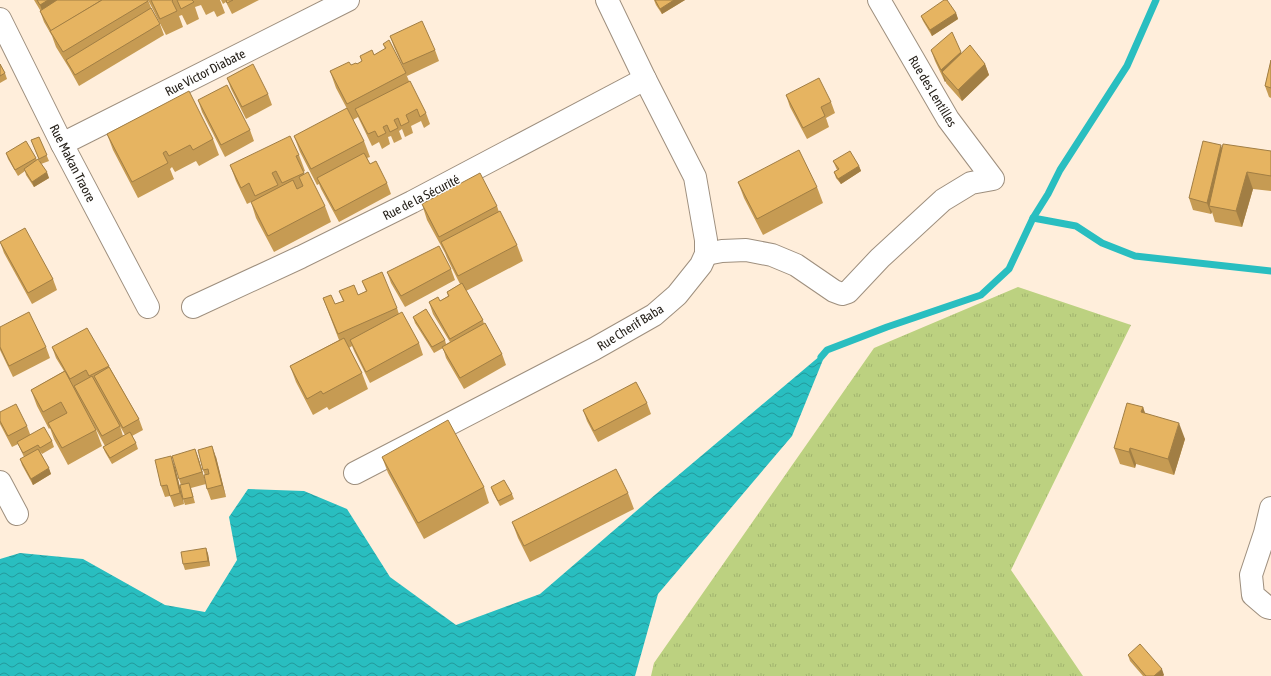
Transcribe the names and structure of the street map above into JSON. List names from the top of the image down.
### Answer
{
  "streets": {
    "street": [
      "Rue Victor Diabate",
      "Rue des Lentilles",
      "Rue Makan Traore",
      "Rue de la Sécurité",
      "Rue Cherif Baba"
    ]
  },
  "crossings": [
    ["Rue Victor Diabate", "Rue Makan Traore"],
    ["Rue des Lentilles", "Rue Cherif Baba"]
  ]
}
